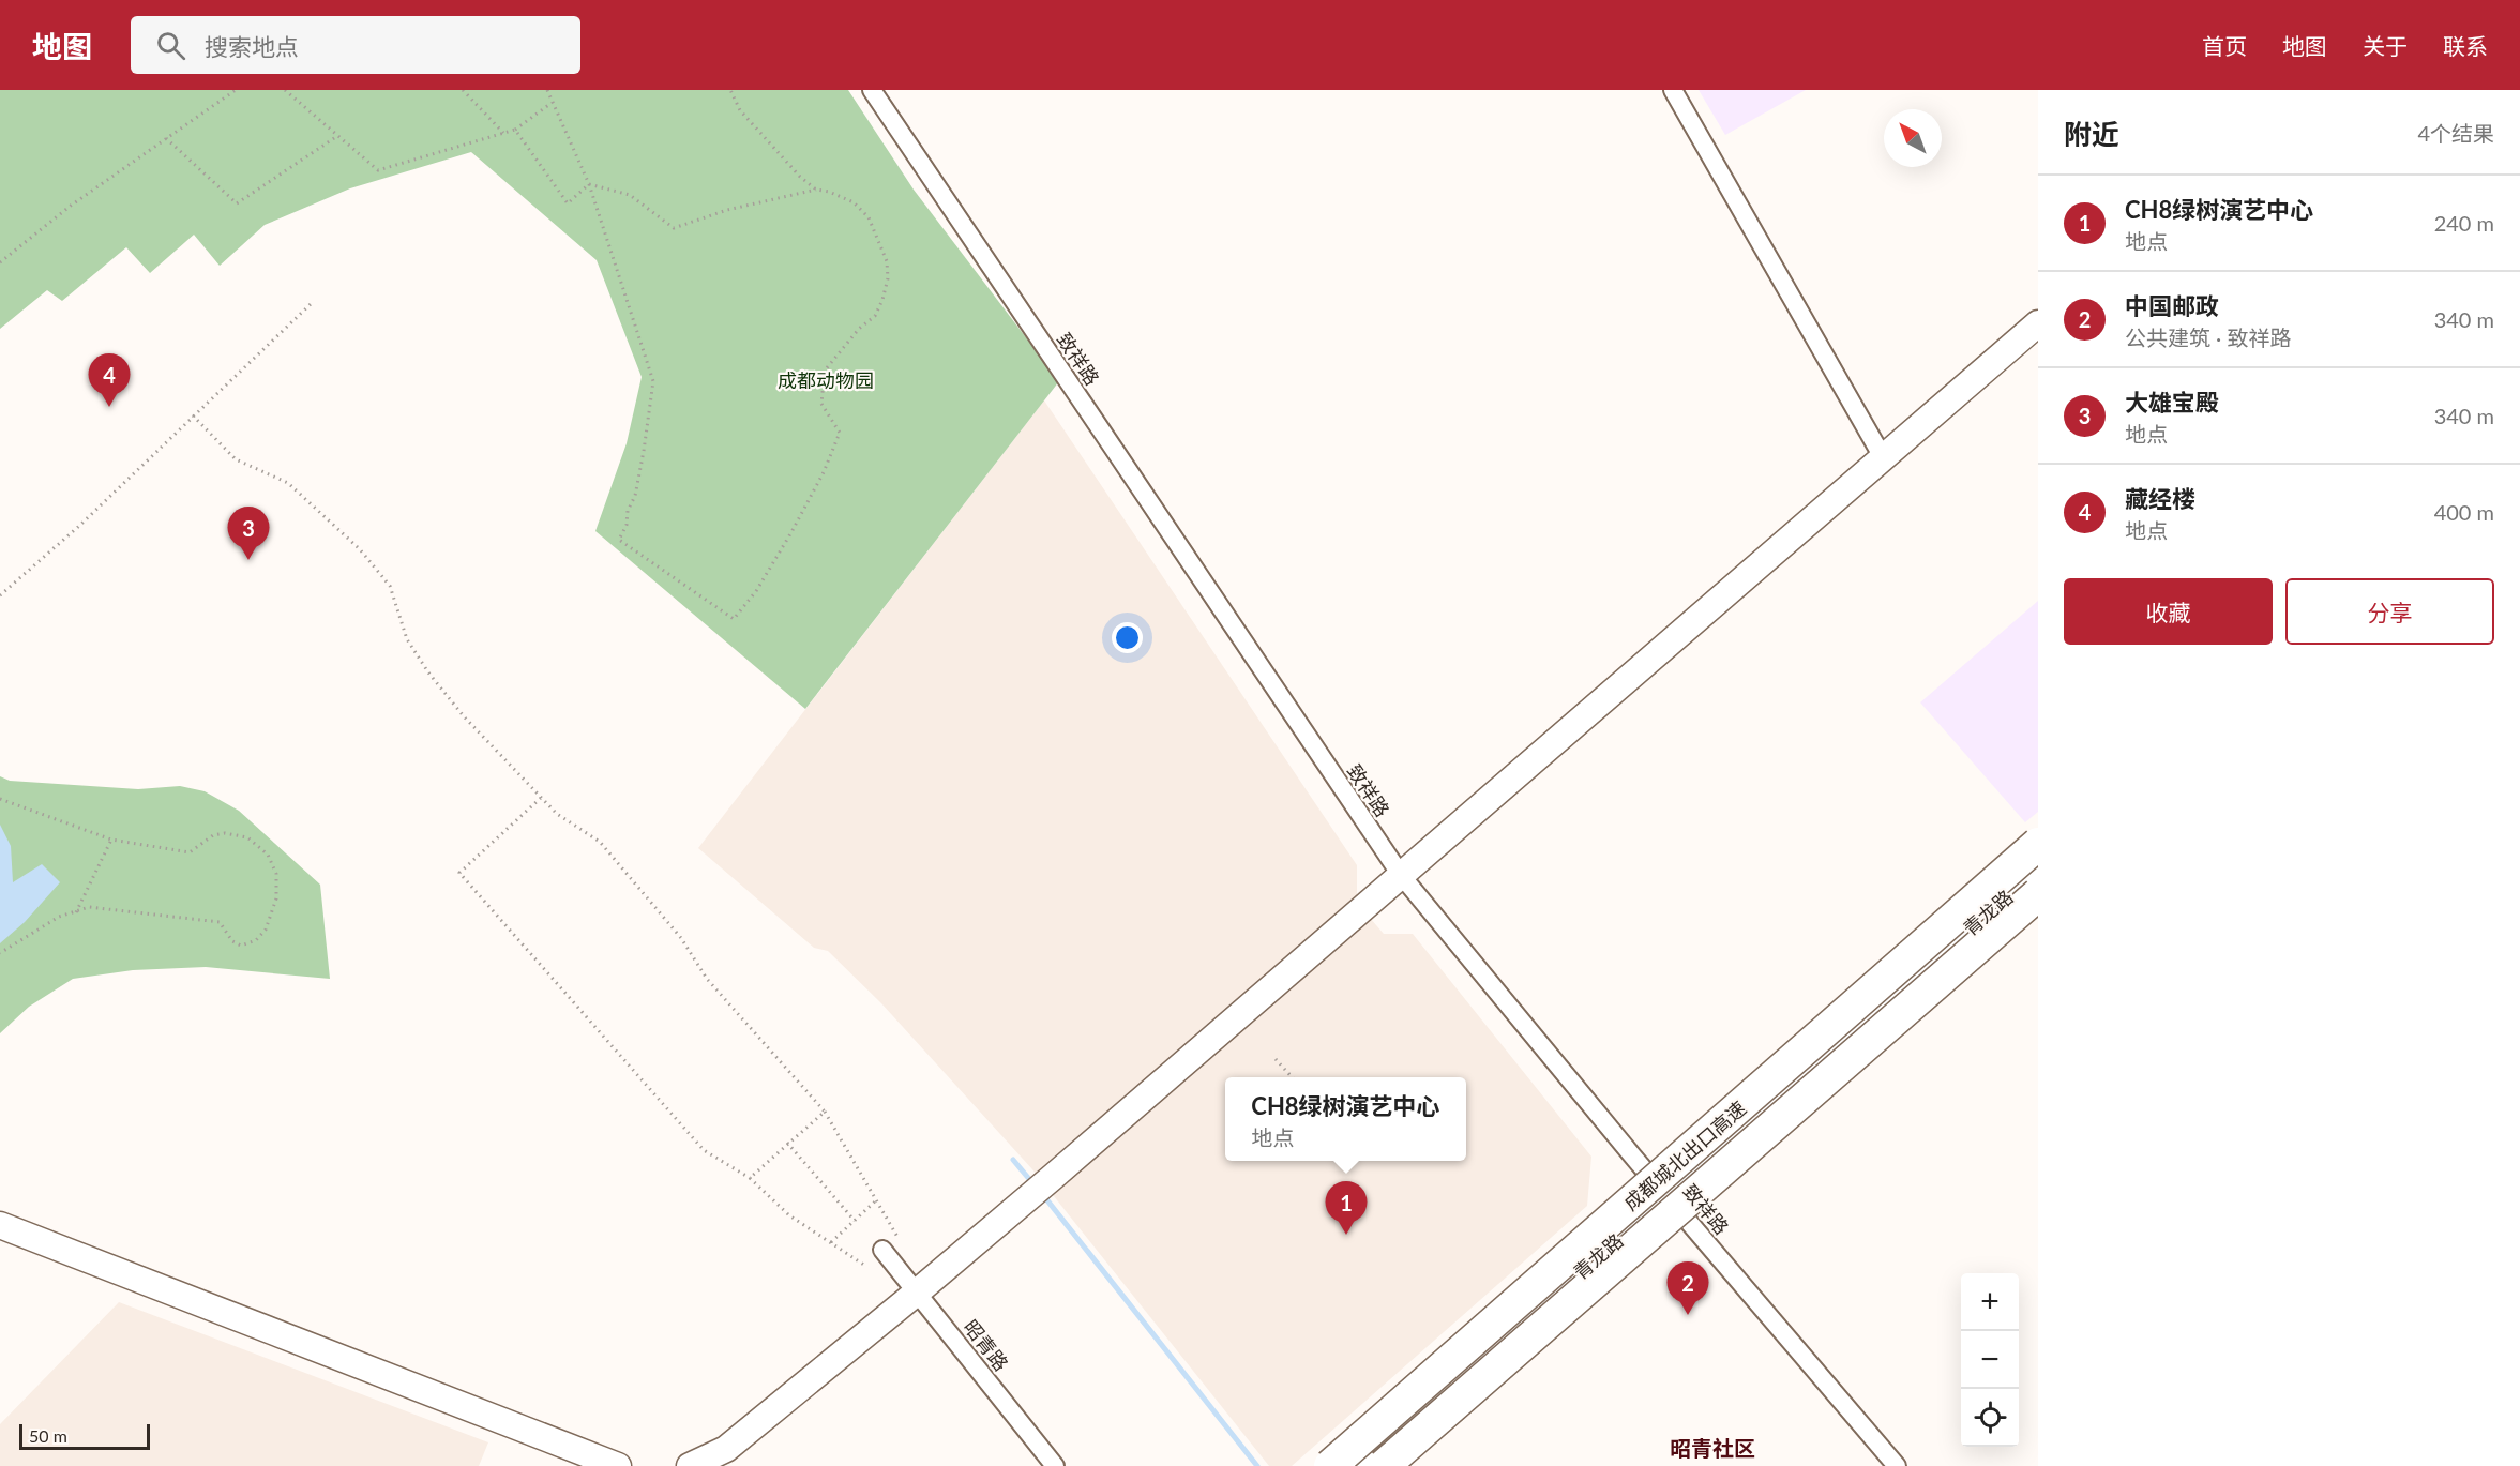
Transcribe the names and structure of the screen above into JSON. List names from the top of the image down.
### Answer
{
  "streets": {
    "highway": ["成都城北出口高速"],
    "street": ["致祥路", "青龙路", "昭青路"]
  },
  "crossings": [
    ["致祥路", "青龙路"]
  ],
  "districts": ["昭青社区"],
  "parks": ["成都动物园"],
  "scale_bar": "50 m",
  "north": "top left",
  "page": {
    "header": "地图",
    "search": "搜索地点",
    "nav": [
      "首页",
      "地图",
      "关于",
      "联系"
    ],
    "heading": ["附近", "4个结果"],
    "list": [
      {
        "mark": "1",
        "name": "CH8绿树演艺中心",
        "note": "地点",
        "value": "240 m"
      },
      {
        "mark": "2",
        "name": "中国邮政",
        "note": "公共建筑 · 致祥路",
        "value": "340 m"
      },
      {
        "mark": "3",
        "name": "大雄宝殿",
        "note": "地点",
        "value": "340 m"
      },
      {
        "mark": "4",
        "name": "藏经楼",
        "note": "地点",
        "value": "400 m"
      }
    ],
    "pins": [
      "4",
      "3",
      "1",
      "2"
    ],
    "buttons": ["收藏", "分享"],
    "popup": ["CH8绿树演艺中心", "地点"],
    "map_buttons": ["+", "−"],
    "scale": "50 m"
  }
}
